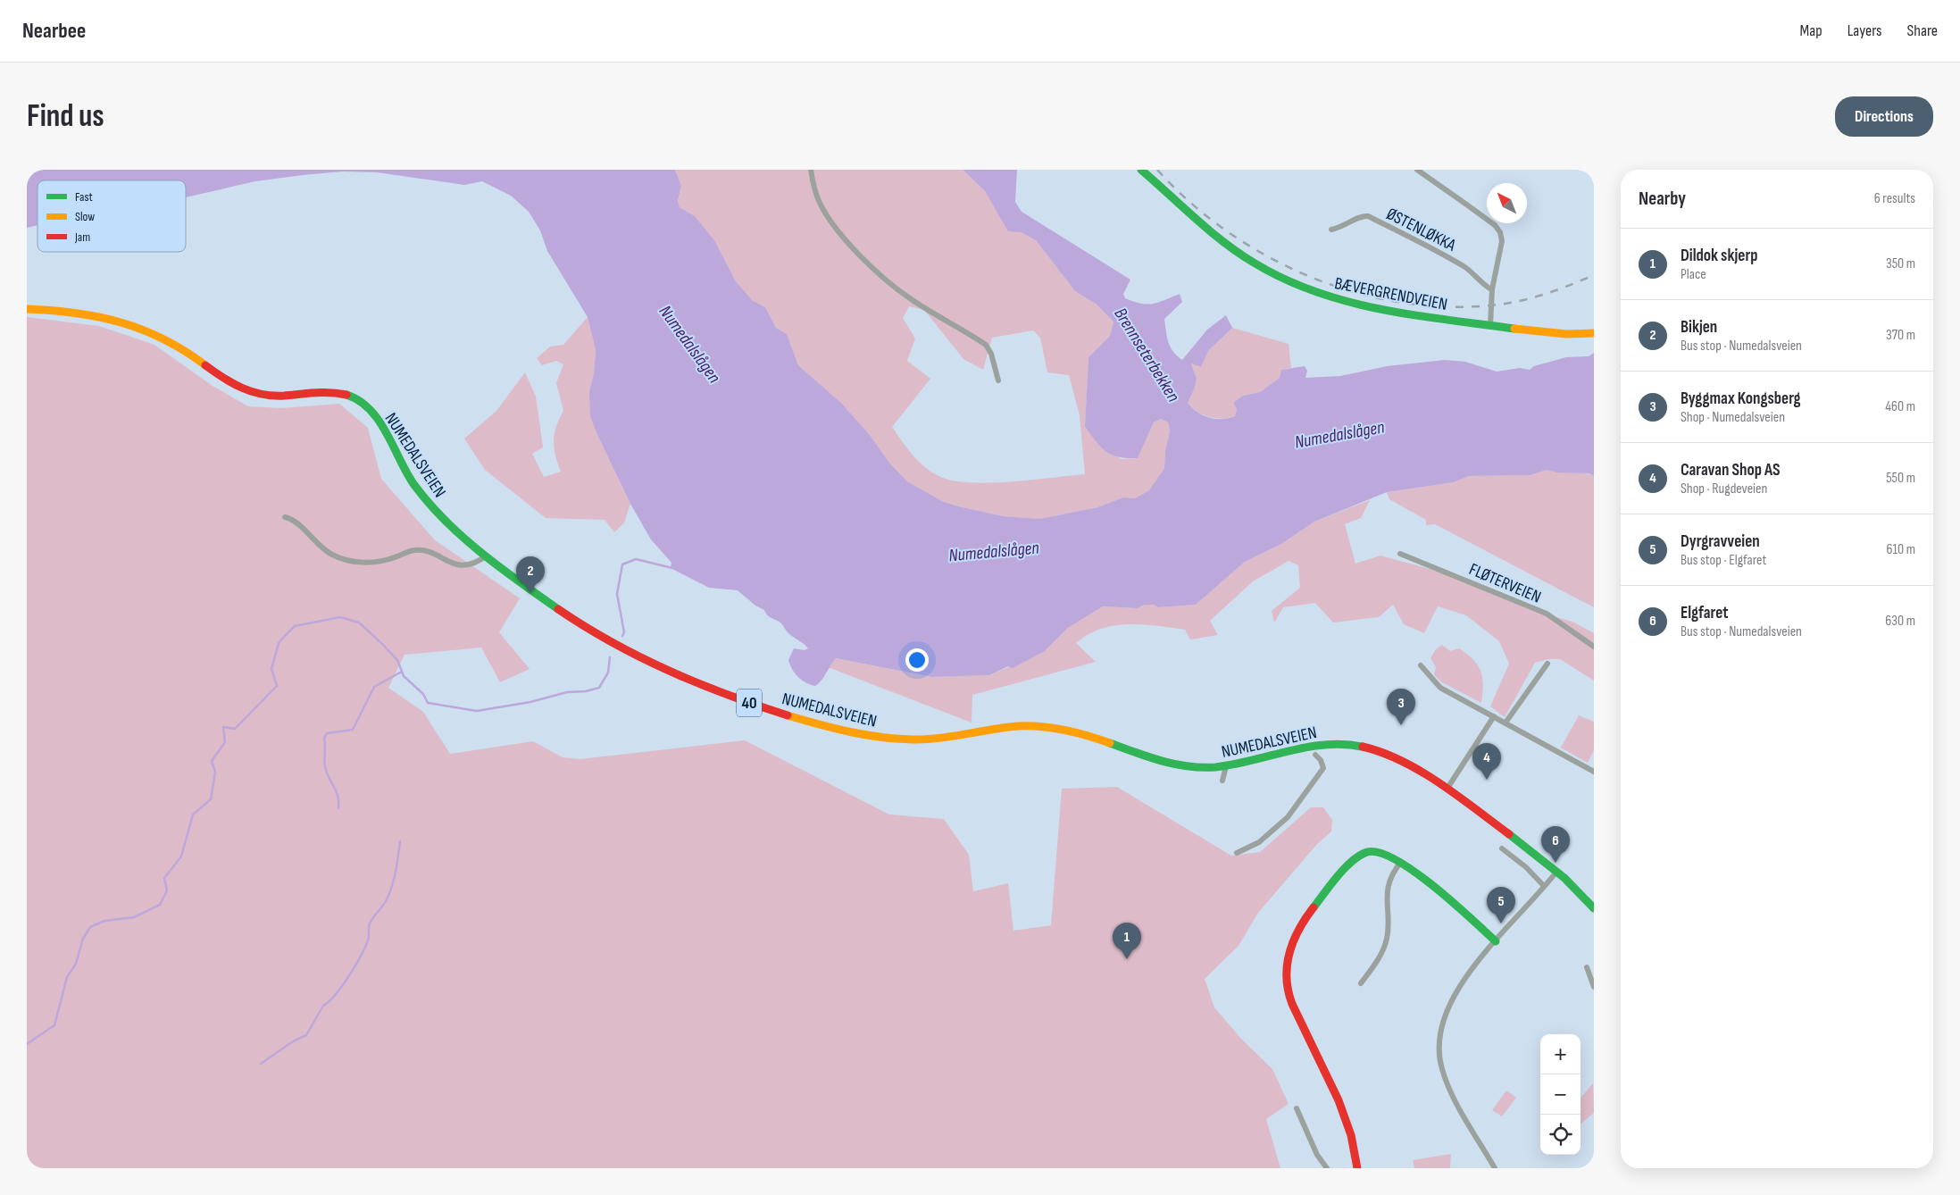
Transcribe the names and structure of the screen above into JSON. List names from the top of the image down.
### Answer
{
  "streets": {
    "main road": ["BÆVERGRENDVEIEN", "NUMEDALSVEIEN", "40"],
    "street": ["ØSTENLØKKA", "FLØTERVEIEN"]
  },
  "water": ["Numedalslågen", "Brennseterbekken"],
  "legend": ["Fast", "Slow", "Jam"],
  "north": "top left",
  "page": {
    "header": "Nearbee",
    "nav": ["Map", "Layers", "Share"],
    "buttons": "Directions",
    "title": "Find us",
    "heading": ["Nearby", "6 results"],
    "list": [
      {
        "mark": "1",
        "name": "Dildok skjerp",
        "note": "Place",
        "value": "350 m"
      },
      {
        "mark": "2",
        "name": "Bikjen",
        "note": "Bus stop · Numedalsveien",
        "value": "370 m"
      },
      {
        "mark": "3",
        "name": "Byggmax Kongsberg",
        "note": "Shop · Numedalsveien",
        "value": "460 m"
      },
      {
        "mark": "4",
        "name": "Caravan Shop AS",
        "note": "Shop · Rugdeveien",
        "value": "550 m"
      },
      {
        "mark": "5",
        "name": "Dyrgravveien",
        "note": "Bus stop · Elgfaret",
        "value": "610 m"
      },
      {
        "mark": "6",
        "name": "Elgfaret",
        "note": "Bus stop · Numedalsveien",
        "value": "630 m"
      }
    ],
    "pins": [
      "2",
      "3",
      "4",
      "6",
      "5",
      "1"
    ],
    "map_buttons": ["+", "−"]
  }
}
